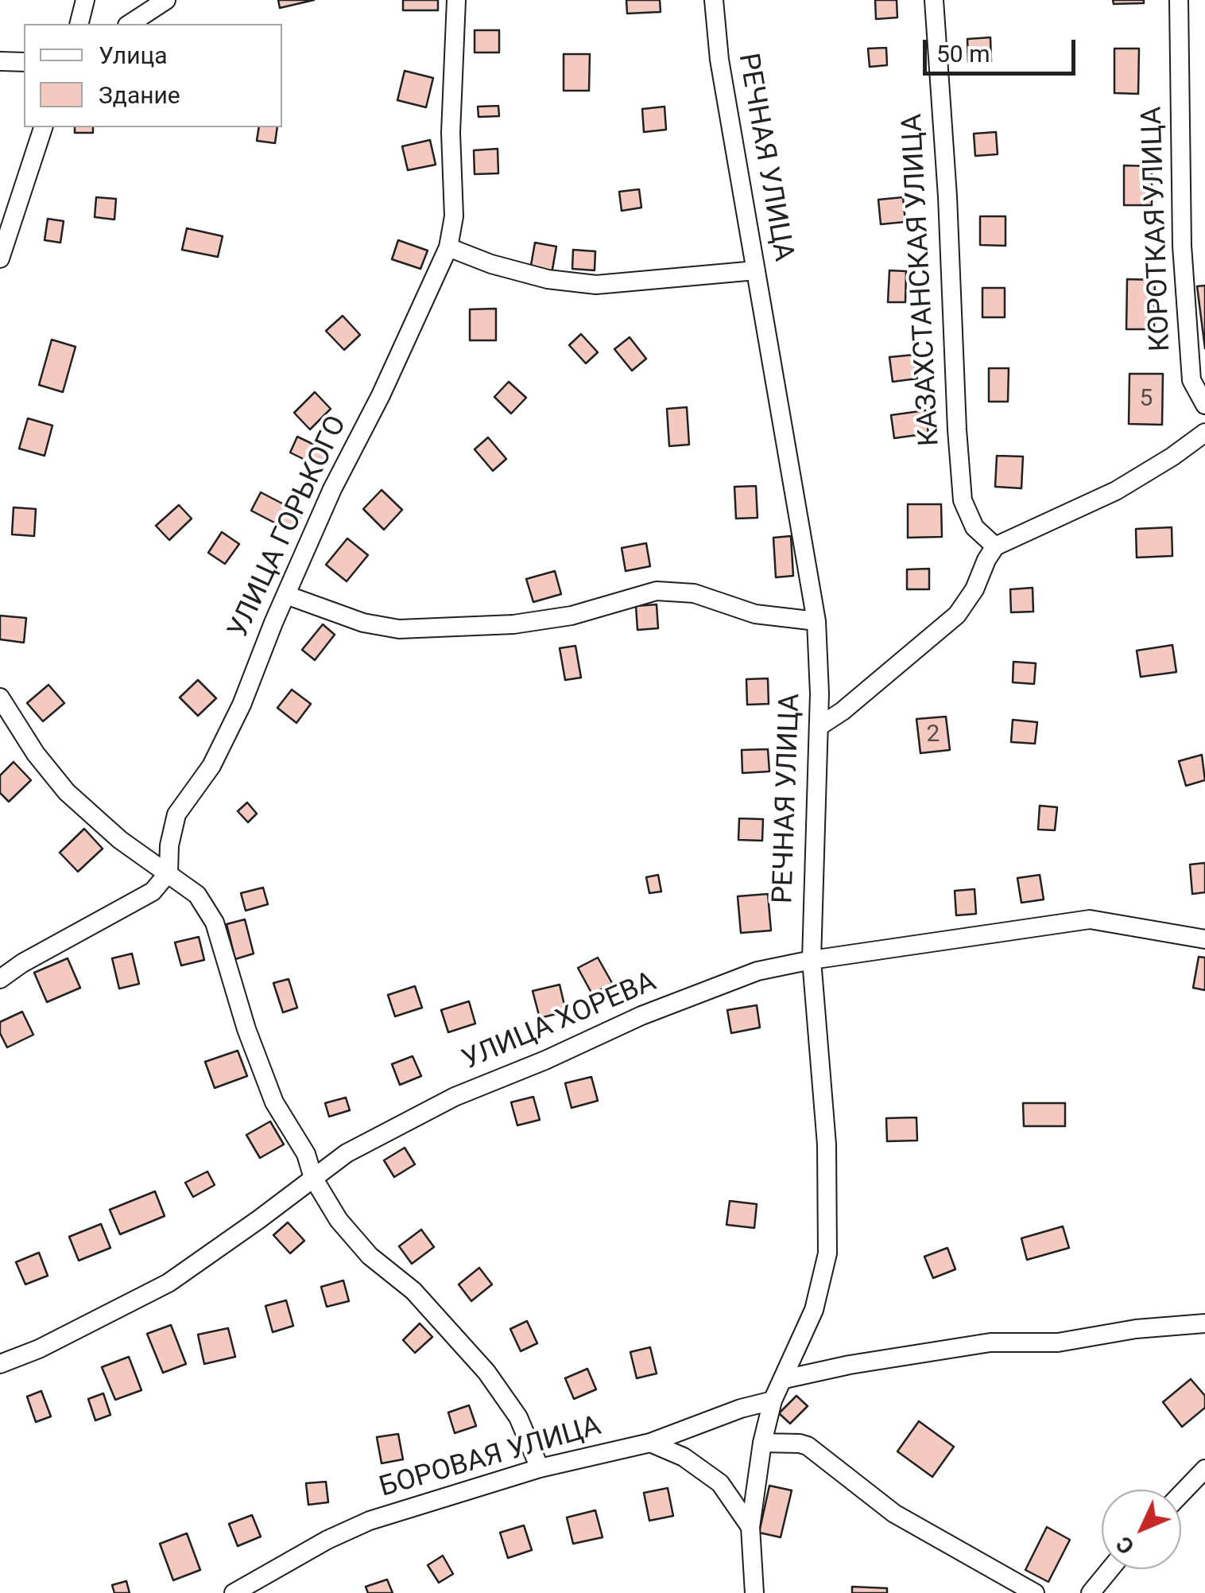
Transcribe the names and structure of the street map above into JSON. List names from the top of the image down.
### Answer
{
  "streets": {
    "street": [
      "РЕЧНАЯ УЛИЦА",
      "КОРОТКАЯ УЛИЦА",
      "КАЗАХСТАНСКАЯ УЛИЦА",
      "УЛИЦА ГОРЬКОГО",
      "УЛИЦА ХОРЕВА",
      "БОРОВАЯ УЛИЦА"
    ]
  },
  "crossings": [
    ["РЕЧНАЯ УЛИЦА", "УЛИЦА ХОРЕВА"],
    ["РЕЧНАЯ УЛИЦА", "БОРОВАЯ УЛИЦА"]
  ],
  "house_numbers": ["5", "2"],
  "legend": ["Улица", "Здание"],
  "scale_bar": "50 m",
  "north": "bottom left"
}
